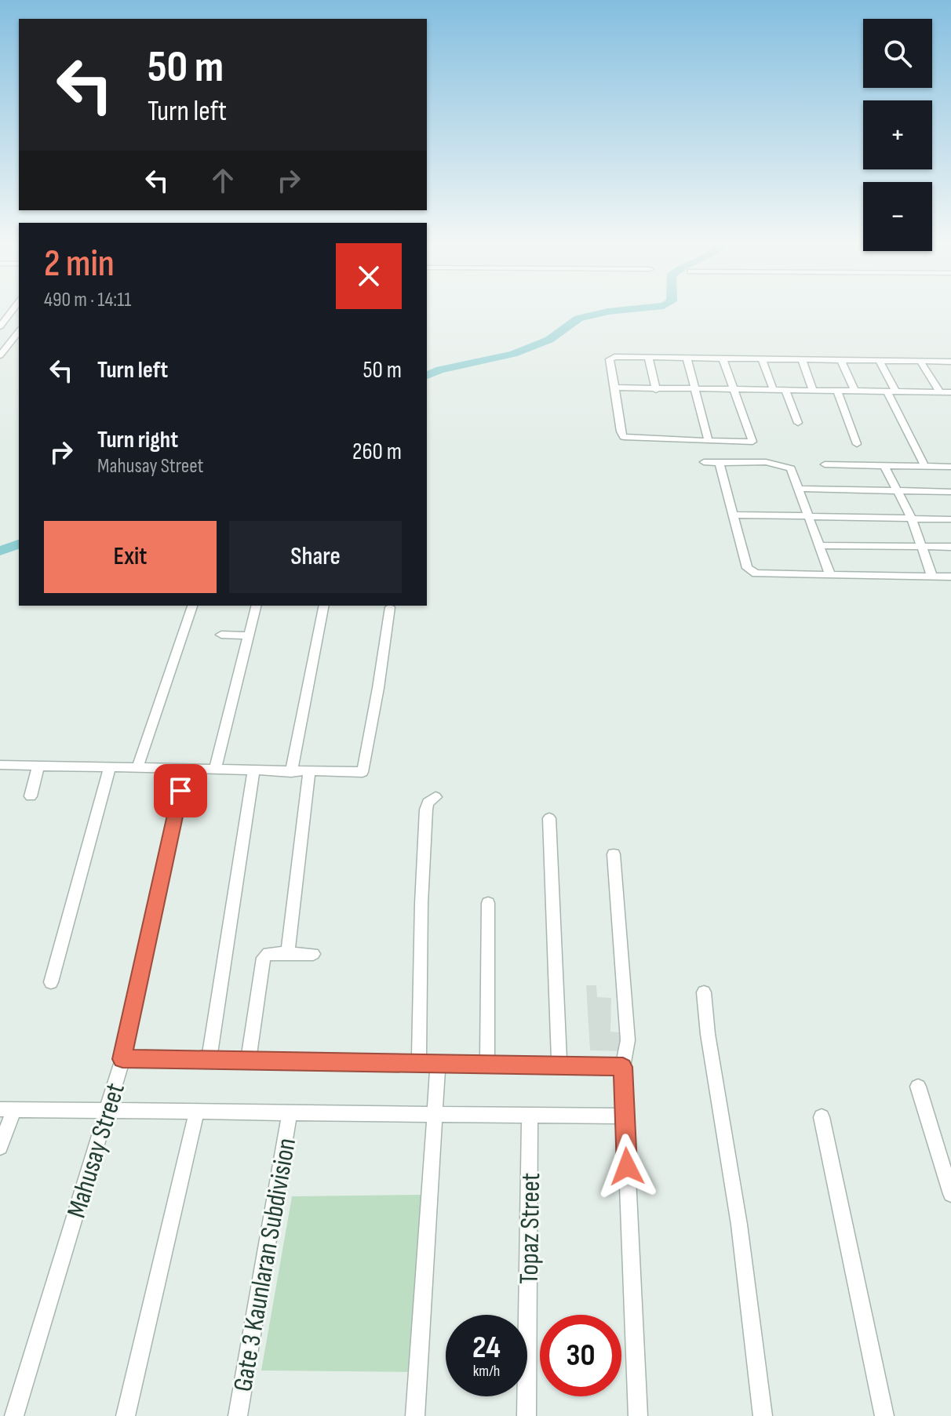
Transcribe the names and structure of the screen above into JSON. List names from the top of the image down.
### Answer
{
  "streets": {
    "street": ["Mahusay Street", "Topaz Street", "Gate 3 Kaunlaran Subdivision"]
  },
  "page": {
    "map_buttons": ["+", "−"],
    "turn": ["50 m", "Turn left"],
    "heading": ["2 min", "490 m · 14:11"],
    "list": [
      {
        "name": "Turn left",
        "value": "50 m"
      },
      {
        "name": "Turn right",
        "note": "Mahusay Street",
        "value": "260 m"
      }
    ],
    "buttons": ["Exit", "Share"],
    "speed": "24 km/h",
    "limit": "30"
  }
}
